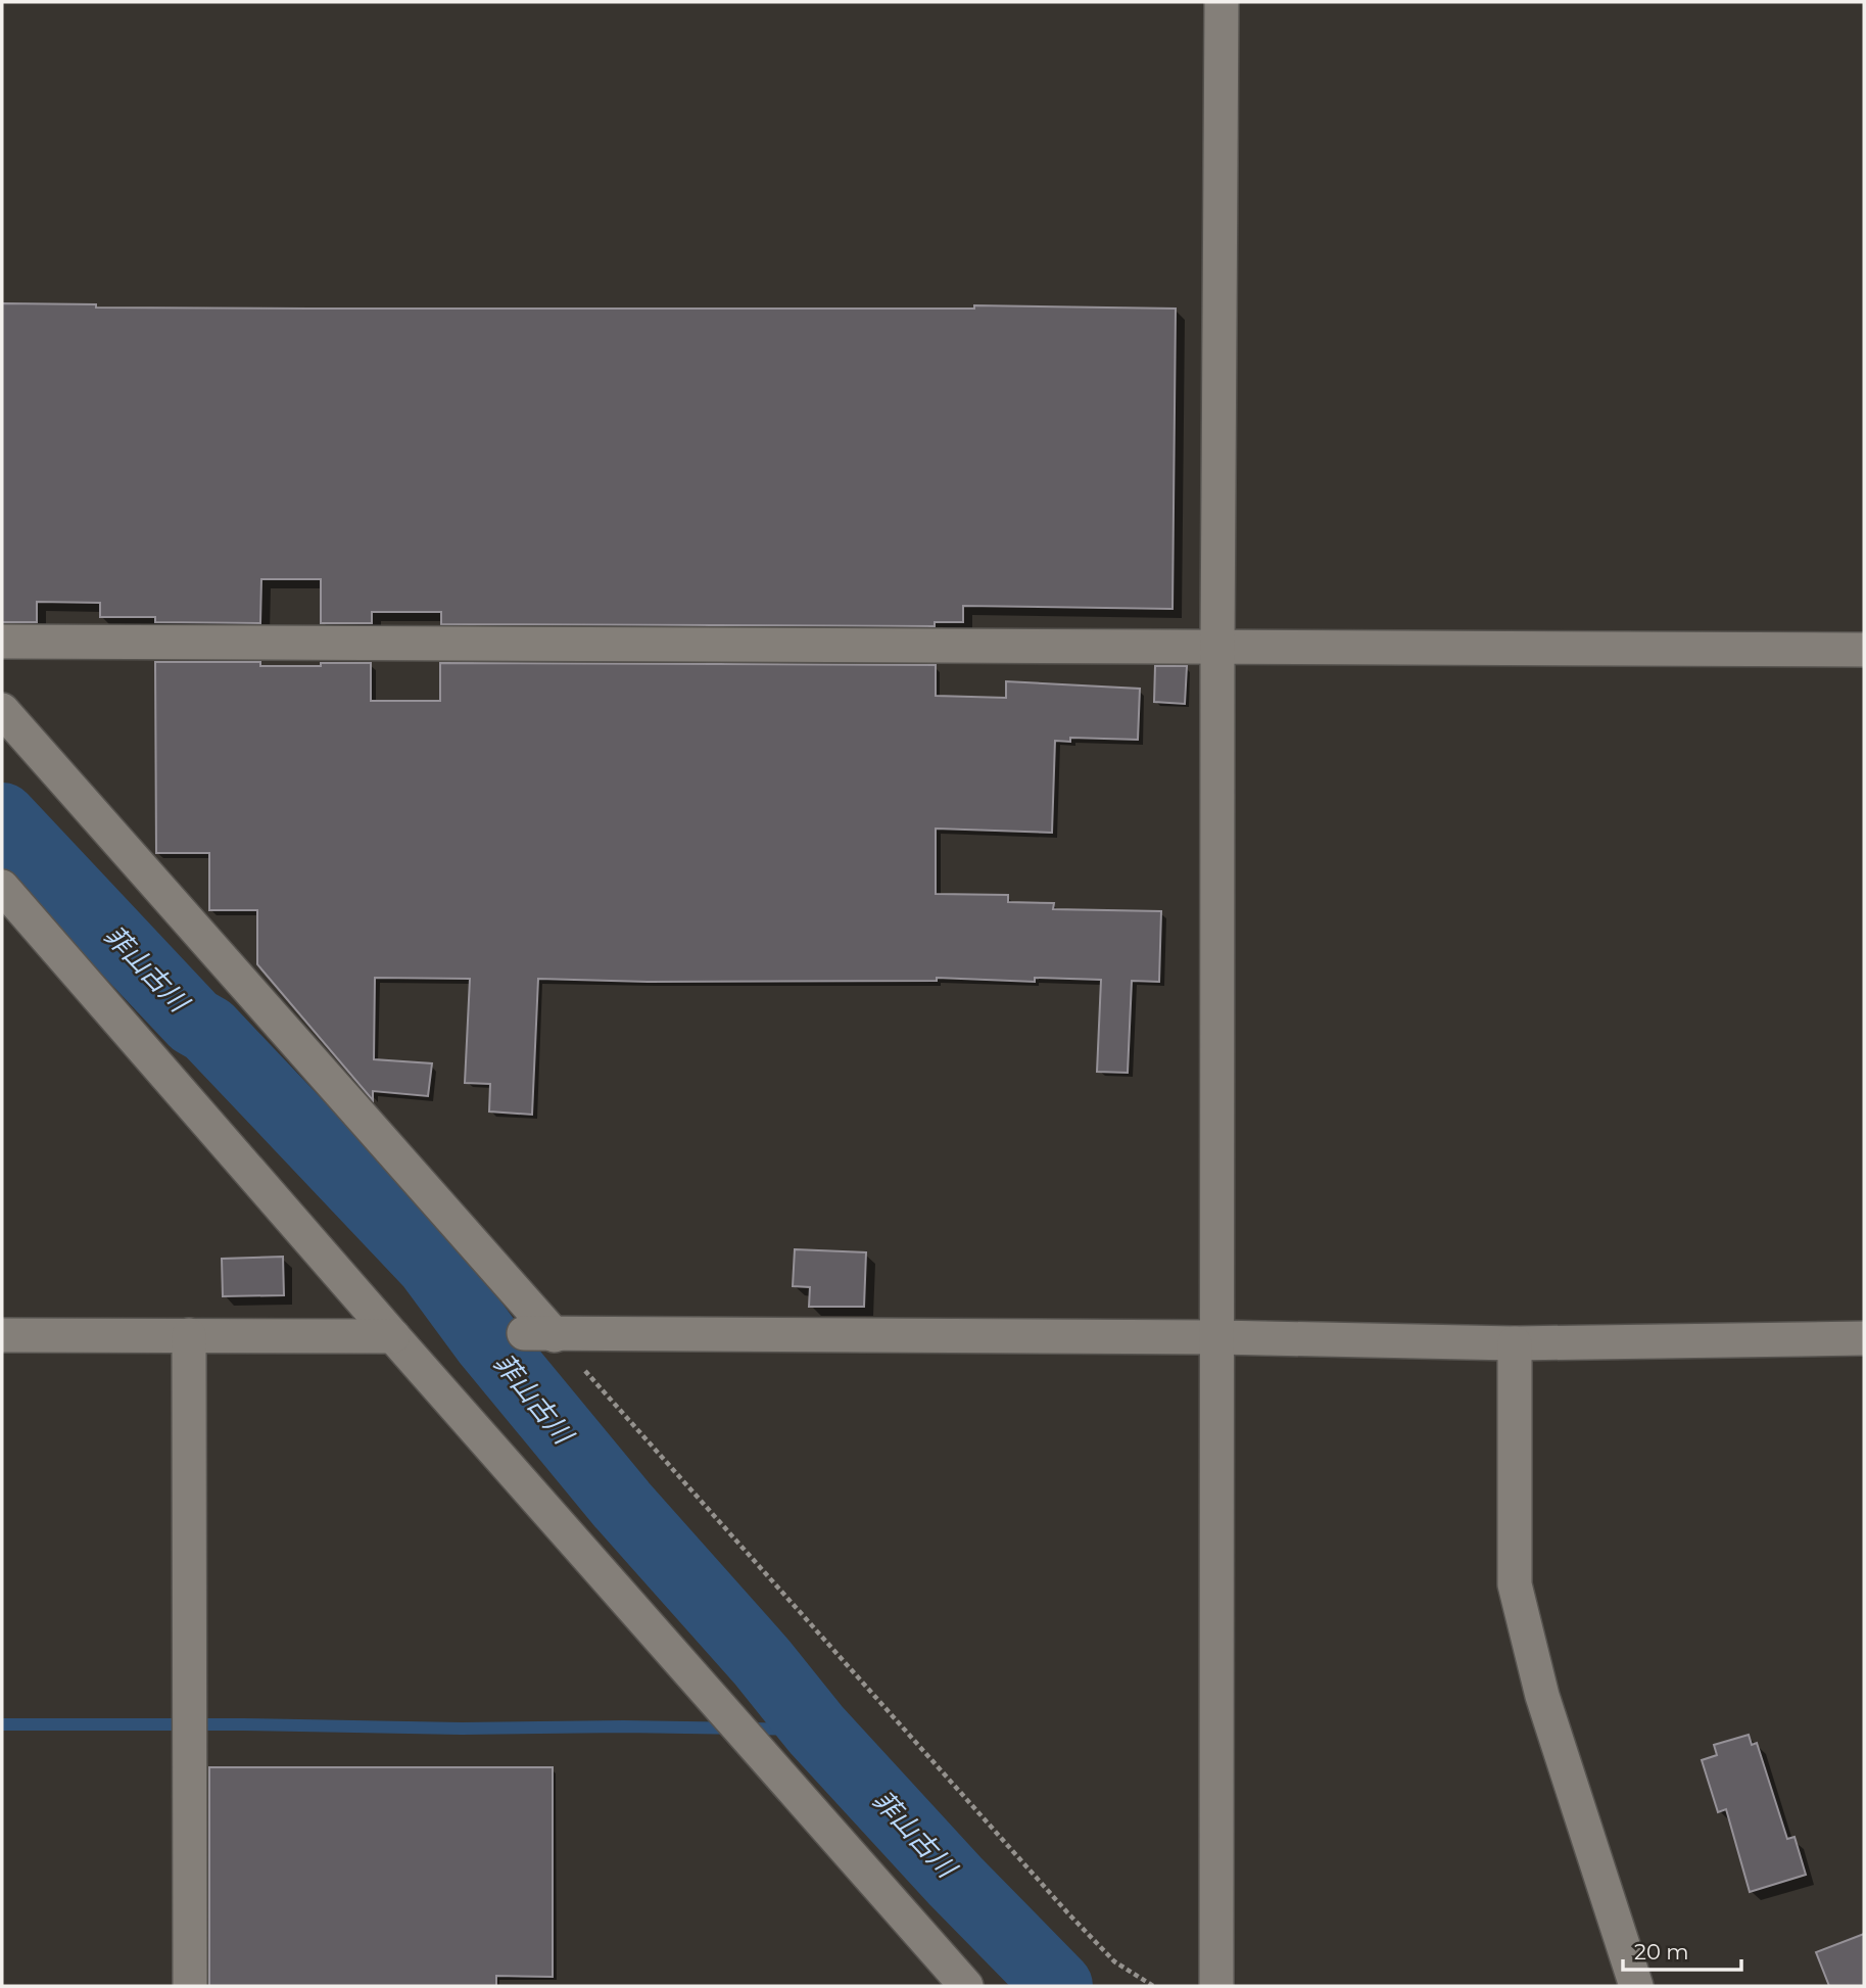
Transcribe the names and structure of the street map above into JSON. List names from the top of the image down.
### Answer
{
  "water": ["菲山古川"],
  "scale_bar": "20 m"
}
